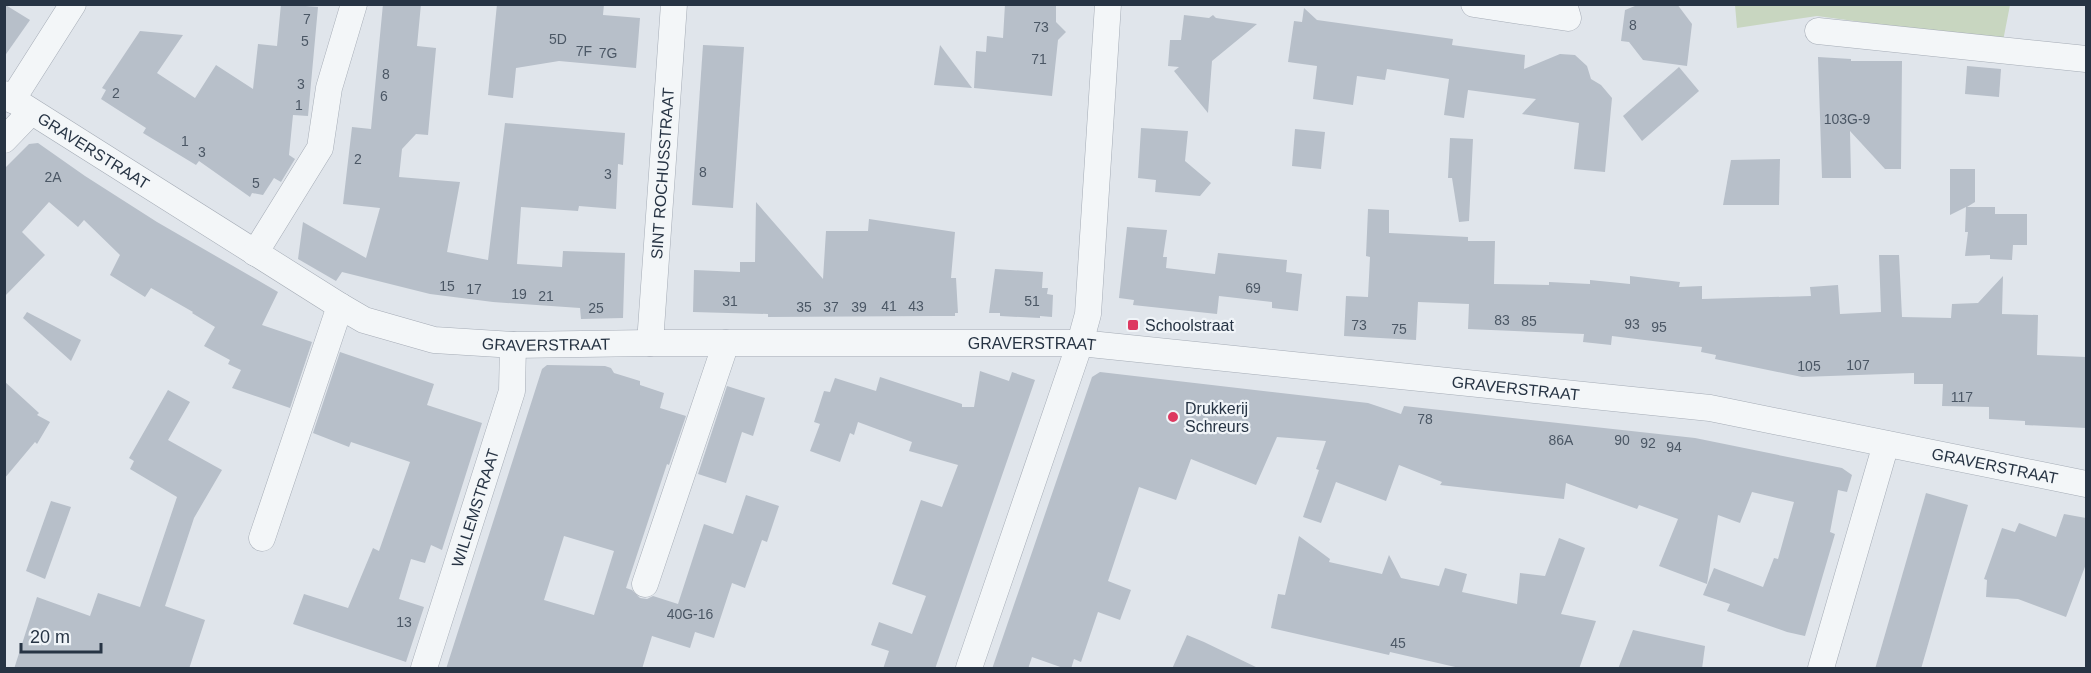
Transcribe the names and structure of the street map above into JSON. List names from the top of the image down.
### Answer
{
  "streets": {
    "street": ["GRAVERSTRAAT", "SINT ROCHUSSTRAAT", "WILLEMSTRAAT"]
  },
  "crossings": [
    ["GRAVERSTRAAT", "SINT ROCHUSSTRAAT"],
    ["GRAVERSTRAAT", "WILLEMSTRAAT"]
  ],
  "places": {
    "transit": ["Schoolstraat"],
    "other": ["Drukkerij Schreurs"]
  },
  "house_numbers": [
    "7",
    "8",
    "73",
    "5D",
    "5",
    "7F",
    "7G",
    "71",
    "8",
    "3",
    "2",
    "6",
    "1",
    "103G-9",
    "1",
    "3",
    "2",
    "8",
    "3",
    "2A",
    "5",
    "15",
    "69",
    "17",
    "19",
    "21",
    "31",
    "51",
    "41",
    "43",
    "35",
    "37",
    "39",
    "25",
    "83",
    "85",
    "93",
    "73",
    "95",
    "75",
    "107",
    "105",
    "117",
    "78",
    "86A",
    "90",
    "92",
    "94",
    "40G-16",
    "13",
    "45"
  ],
  "scale_bar": "20 m"
}
